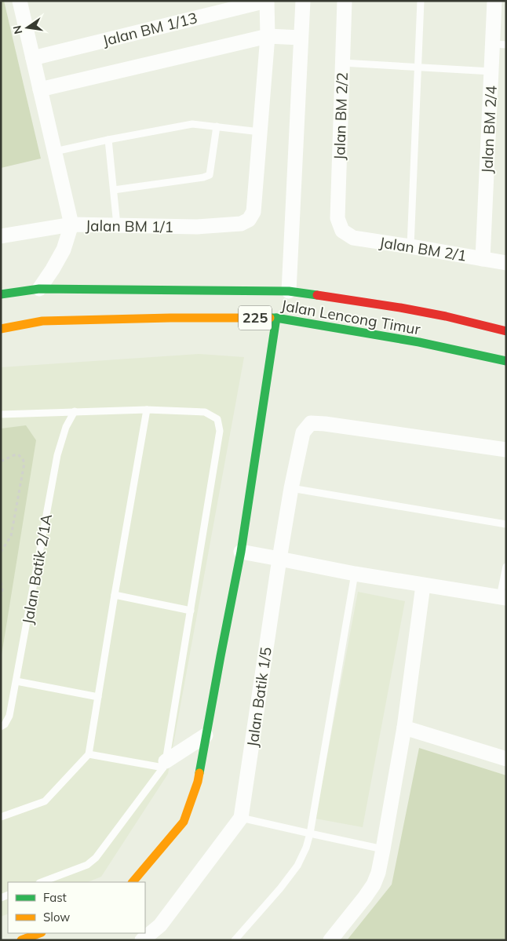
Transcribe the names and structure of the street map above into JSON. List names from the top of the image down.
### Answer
{
  "streets": {
    "main road": ["Jalan Lencong Timur", "225"],
    "street": [
      "Jalan BM 1/13",
      "Jalan BM 2/2",
      "Jalan BM 2/4",
      "Jalan BM 1/1",
      "Jalan BM 2/1",
      "Jalan Batik 1/5"
    ],
    "lane": ["Jalan Batik 2/1A"]
  },
  "crossings": [
    ["Jalan BM 2/2", "Jalan BM 2/1"],
    ["Jalan BM 2/4", "Jalan BM 2/1"]
  ],
  "legend": ["Fast", "Slow"],
  "north": "left"
}
